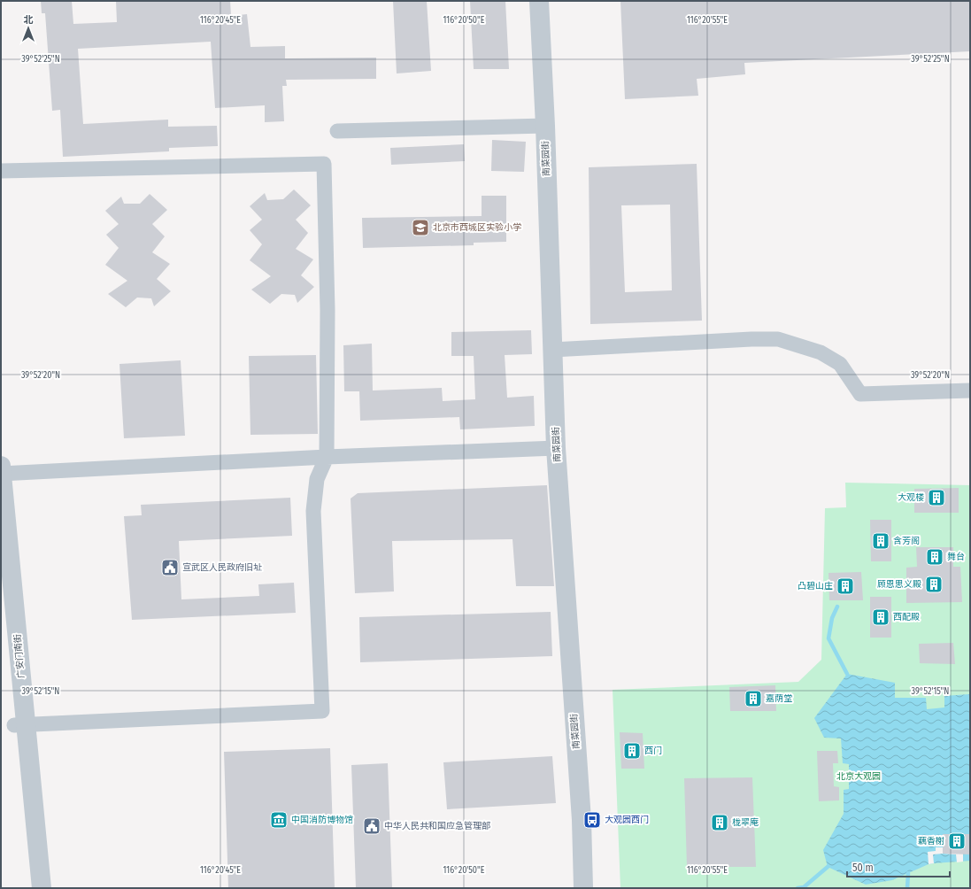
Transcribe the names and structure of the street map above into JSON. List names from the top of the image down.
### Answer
{
  "streets": {
    "street": ["南菜园街", "广安门南街"]
  },
  "parks": ["北京大观园"],
  "places": {
    "school or university": ["北京市西城区实验小学"],
    "building": [
      "大观楼",
      "含芳阁",
      "舞台",
      "顾恩思义殿",
      "凸碧山庄",
      "西配殿",
      "嘉荫堂",
      "西门",
      "栊翠庵",
      "藕香榭"
    ],
    "public building": ["宣武区人民政府旧址", "中华人民共和国应急管理部"],
    "museum": ["中国消防博物馆"],
    "bus stop": ["大观园西门"]
  },
  "scale_bar": "50 m",
  "north": "top",
  "coordinates": [
    "116°20'45\"E",
    "116°20'50\"E",
    "116°20'55\"E",
    "39°52'25\"N",
    "39°52'20\"N",
    "39°52'15\"N"
  ]
}
